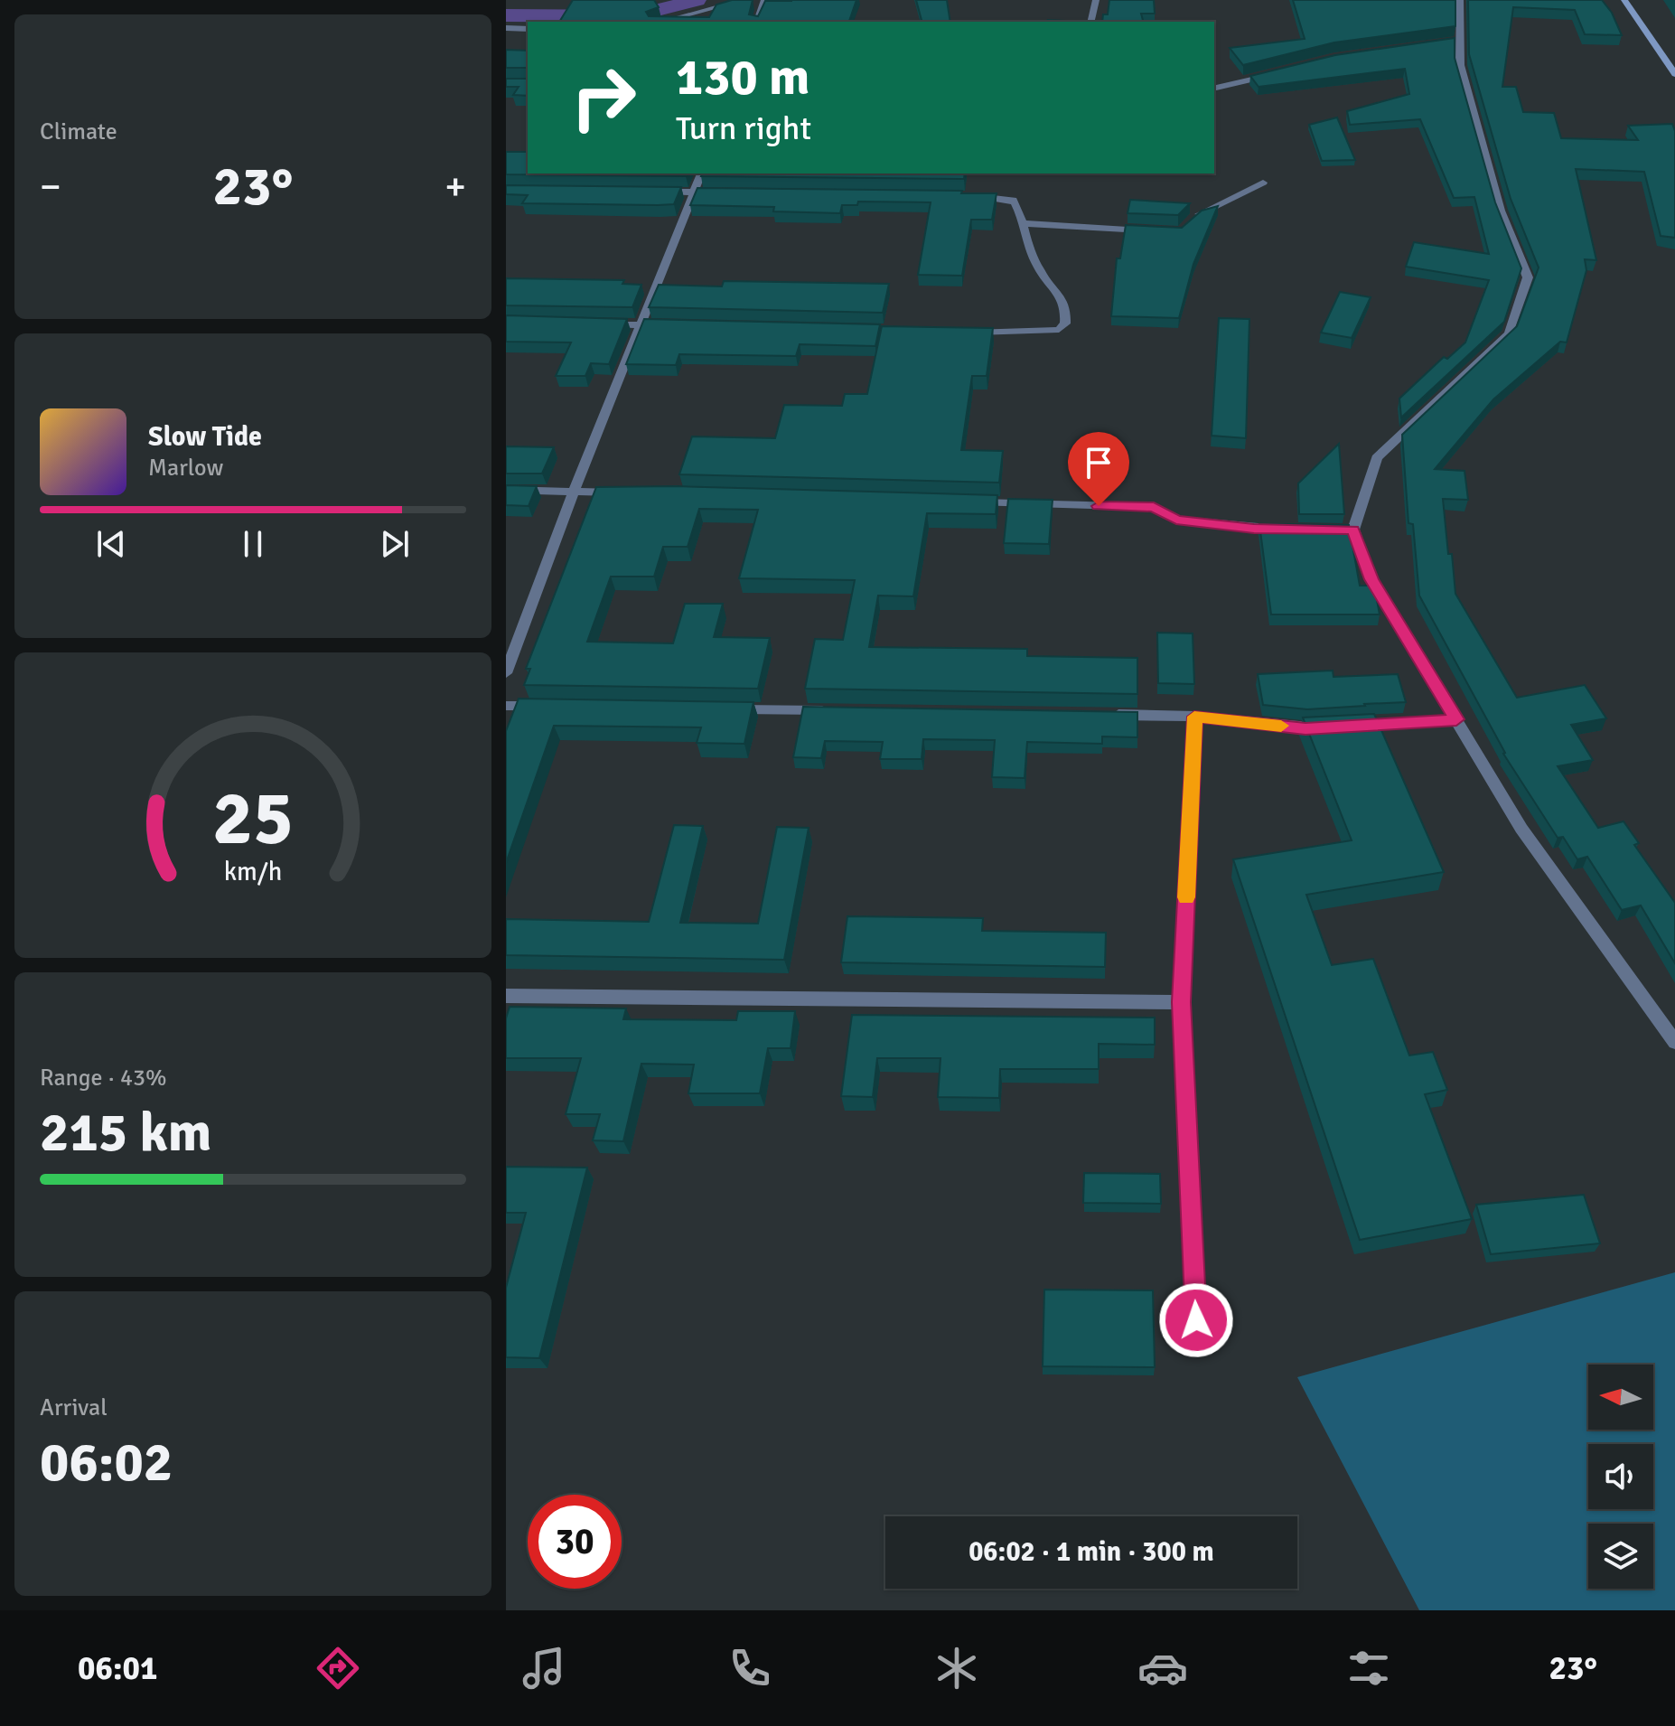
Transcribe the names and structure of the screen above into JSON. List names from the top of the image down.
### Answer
{
  "north": "left",
  "page": {
    "tile": [
      "Climate",
      ["Range · 43%", "215 km"],
      ["Arrival", "06:02"]
    ],
    "turn": ["130 m", "Turn right"],
    "heat": ["−", "23°", "+"],
    "song": ["Slow Tide", "Marlow"],
    "limit": "30",
    "trip": "06:02 · 1 min · 300 m",
    "tabs": ["06:01", "23°"],
    "gauge": ["25", "km/h"]
  }
}
